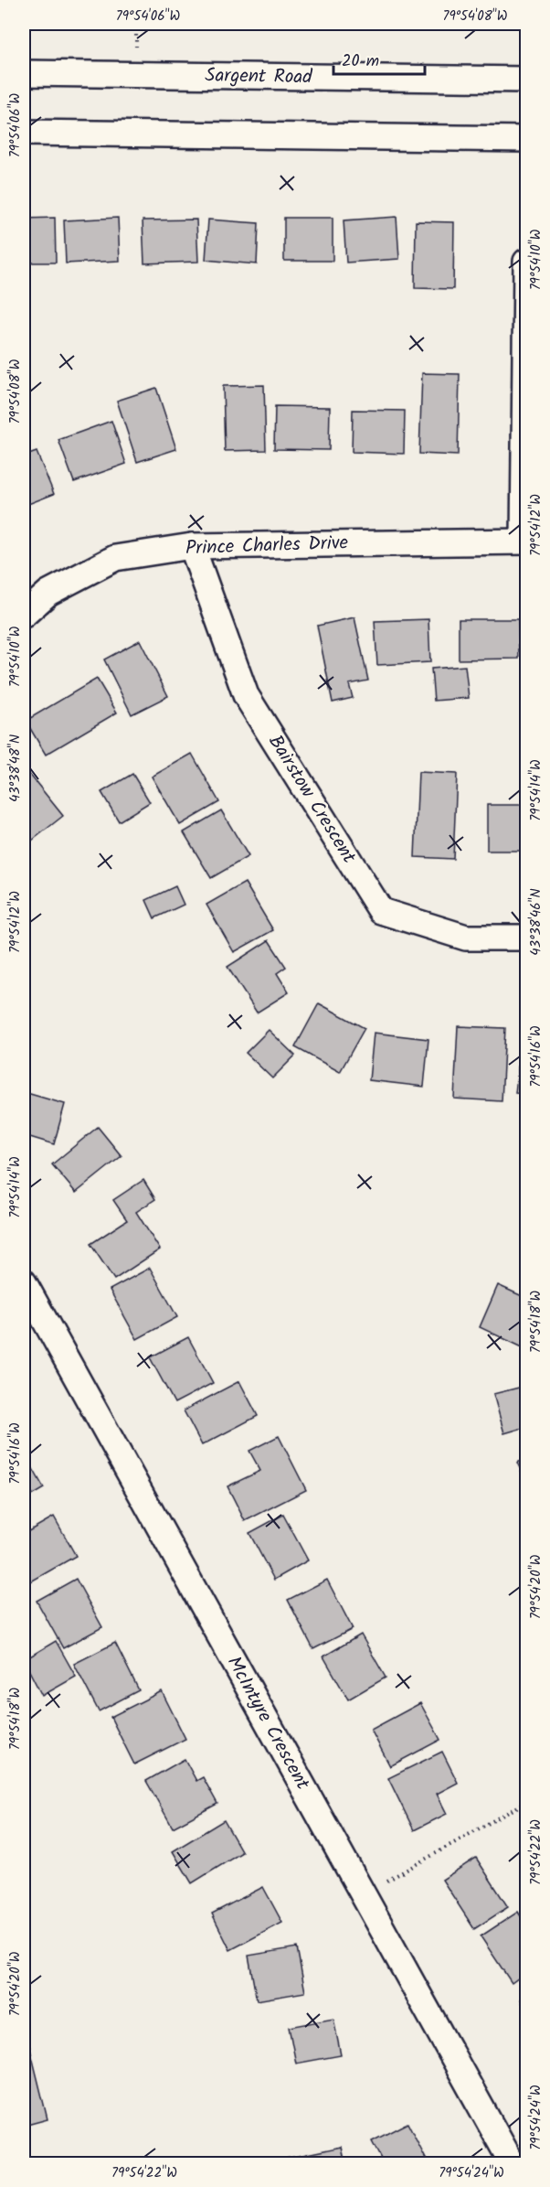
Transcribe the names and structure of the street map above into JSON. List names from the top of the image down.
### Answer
{
  "streets": {
    "street": [
      "Sargent Road",
      "Prince Charles Drive",
      "Bairstow Crescent",
      "McIntyre Crescent"
    ]
  },
  "crossings": [
    ["Prince Charles Drive", "Bairstow Crescent"]
  ],
  "scale_bar": "20 m",
  "coordinates": [
    "79°54'06\"W",
    "79°54'08\"W",
    "79°54'10\"W",
    "79°54'12\"W",
    "43°38'48\"N",
    "79°54'14\"W",
    "43°38'46\"N",
    "79°54'16\"W",
    "79°54'18\"W",
    "79°54'20\"W",
    "79°54'22\"W",
    "79°54'24\"W"
  ]
}
